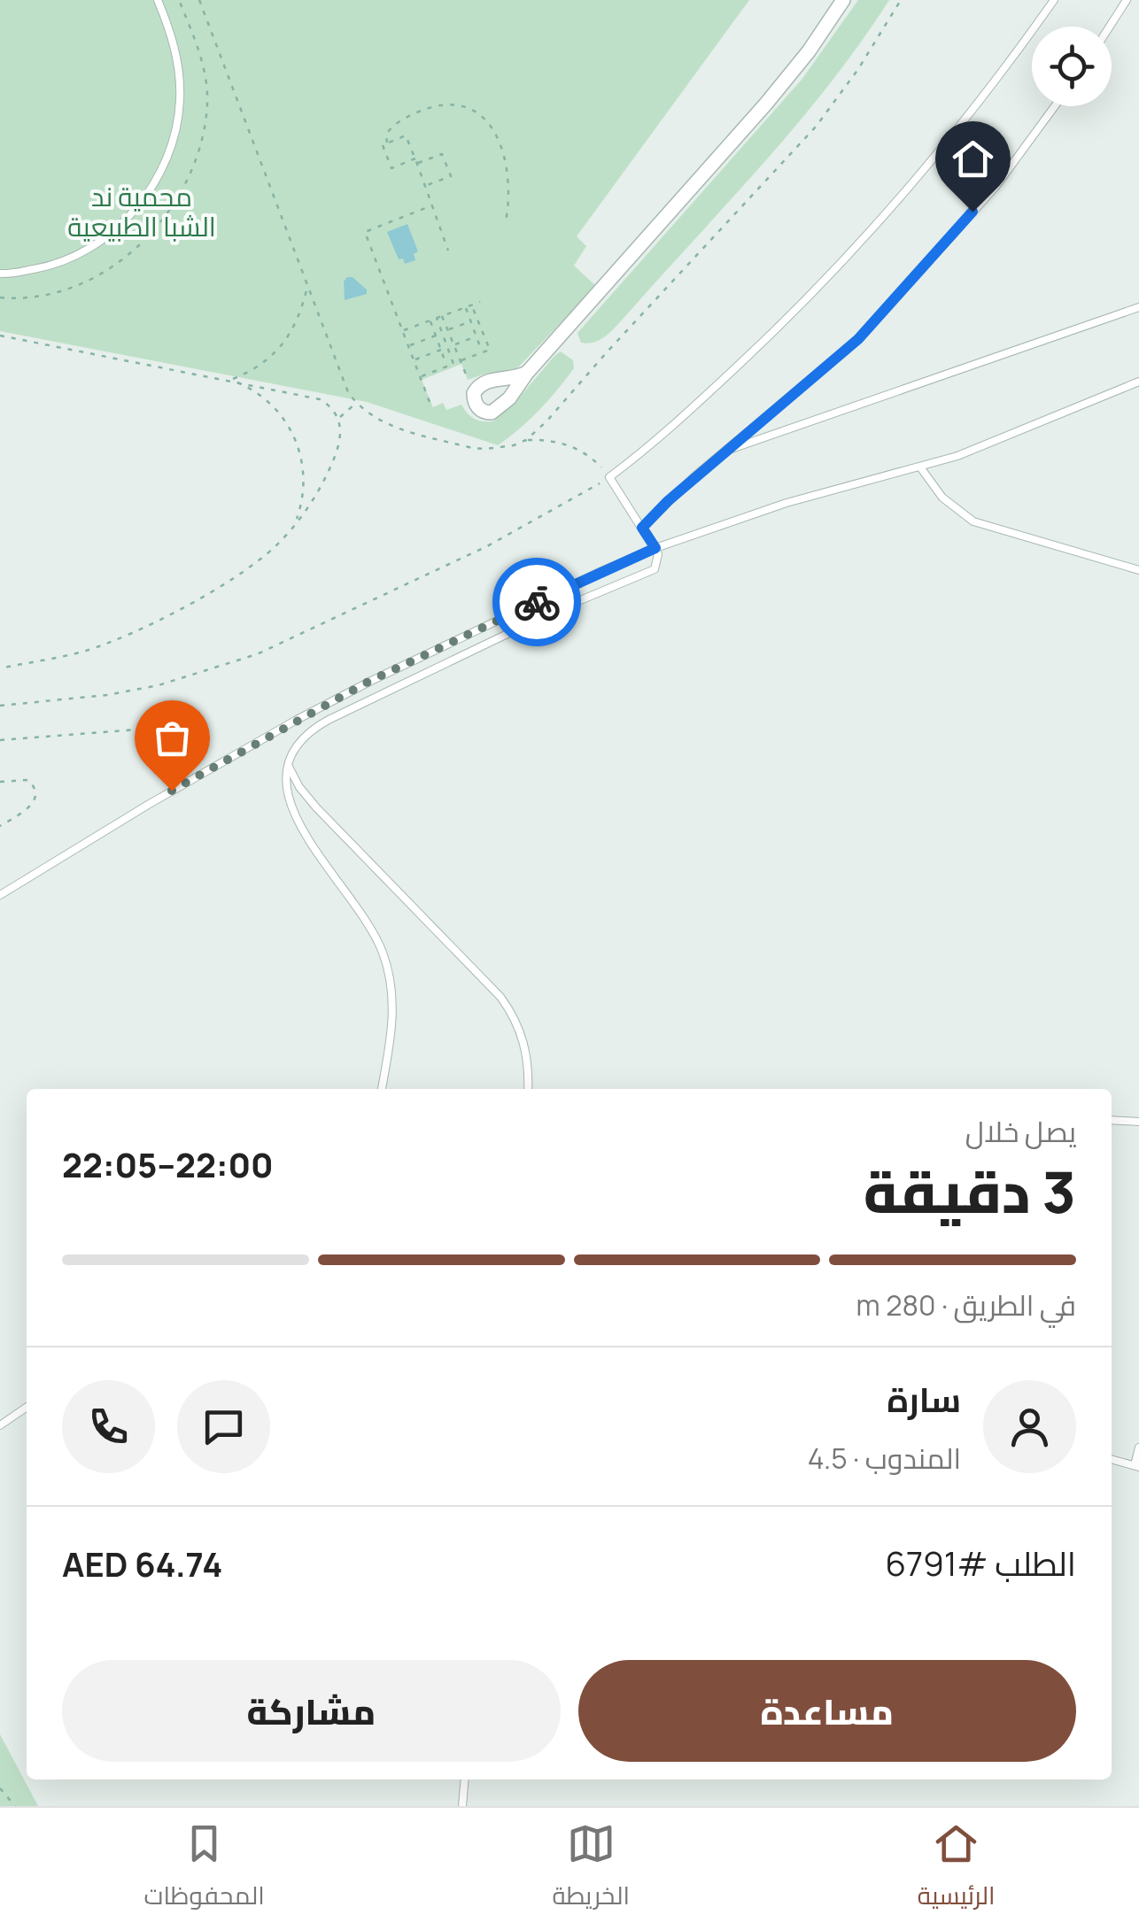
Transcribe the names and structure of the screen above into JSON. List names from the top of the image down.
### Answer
{
  "parks": ["محمية ند الشبا الطبيعية"],
  "page": {
    "heading": ["3 دقيقة", "يصل خلال", "22:00–22:05"],
    "panel": [
      "سارة",
      "المندوب · 4.5",
      "الطلب #6791",
      "AED 64.74"
    ],
    "bar": "في الطريق · 280 m",
    "buttons": ["مساعدة", "مشاركة"],
    "tabs": ["الرئيسية", "الخريطة", "المحفوظات"]
  }
}
